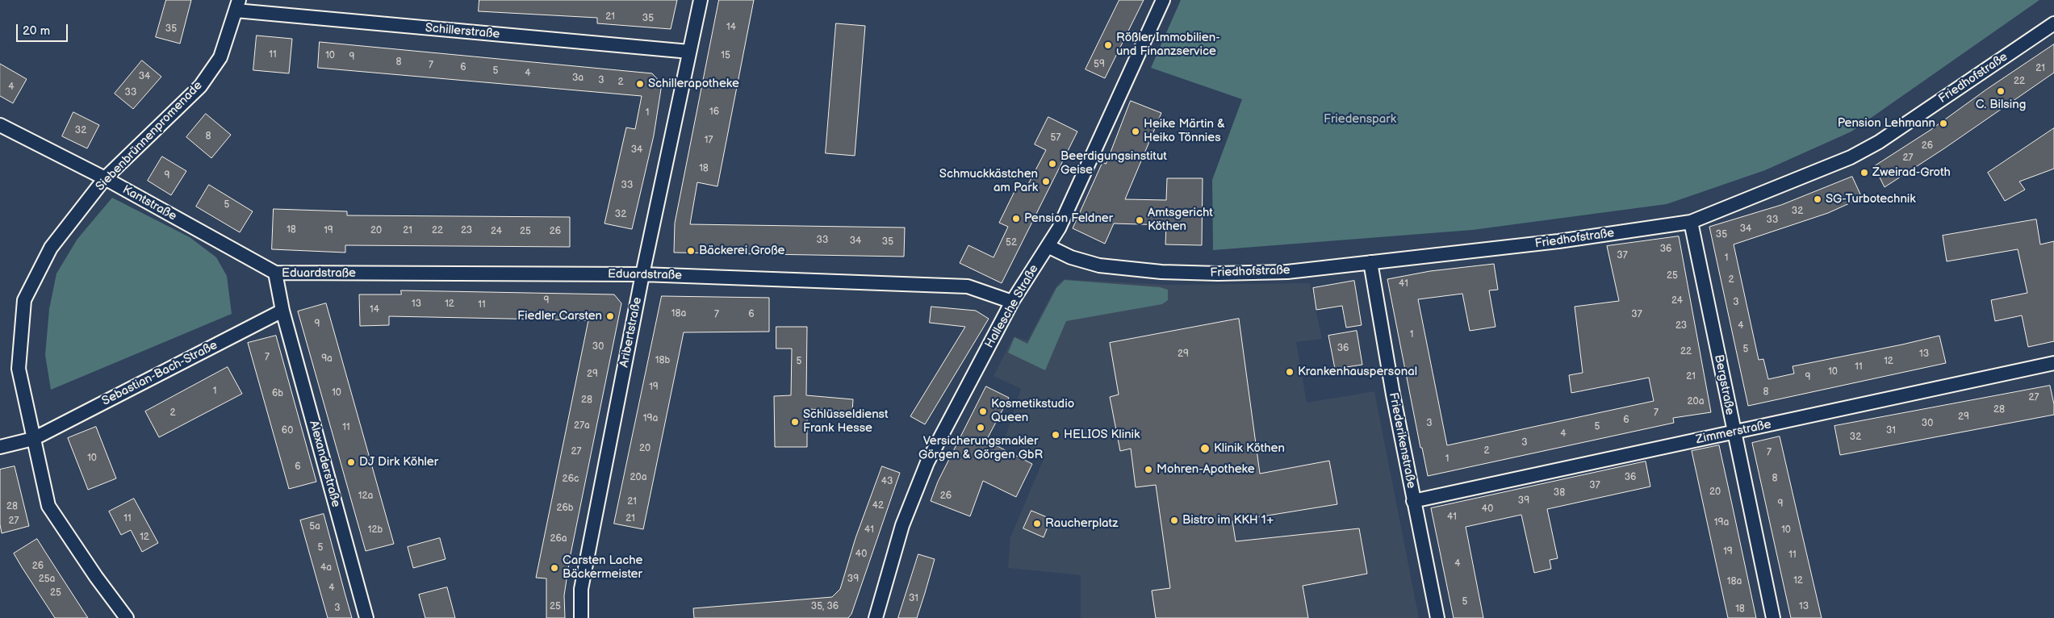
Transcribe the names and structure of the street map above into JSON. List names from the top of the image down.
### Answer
{
  "streets": {
    "street": [
      "Schillerstraße",
      "Friedhofstraße",
      "Siebenbrünnenpromenade",
      "Kantstraße",
      "Eduardstraße",
      "Hallesche Straße",
      "Aribertstraße",
      "Sebastian-Bach-Straße",
      "Bergstraße",
      "Zimmerstraße",
      "Friederikenstraße",
      "Alexanderstraße"
    ]
  },
  "crossings": [
    ["Schillerstraße", "Siebenbrünnenpromenade"],
    ["Schillerstraße", "Aribertstraße"],
    ["Friedhofstraße", "Hallesche Straße"],
    ["Friedhofstraße", "Bergstraße"],
    ["Friedhofstraße", "Friederikenstraße"],
    ["Siebenbrünnenpromenade", "Kantstraße"],
    ["Siebenbrünnenpromenade", "Sebastian-Bach-Straße"],
    ["Kantstraße", "Eduardstraße"],
    ["Eduardstraße", "Hallesche Straße"],
    ["Eduardstraße", "Aribertstraße"],
    ["Sebastian-Bach-Straße", "Alexanderstraße"],
    ["Bergstraße", "Zimmerstraße"],
    ["Zimmerstraße", "Friederikenstraße"]
  ],
  "parks": ["Friedenspark"],
  "places": [
    "Rößler Immobilien- und Finanzservice",
    "Schillerapotheke",
    "C. Bilsing",
    "Pension Lehmann",
    "Heike Märtin & Heiko Tönnies",
    "Beerdigungsinstitut Geise",
    "Zweirad-Groth",
    "Schmuckkästchen am Park",
    "SG-Turbotechnik",
    "Pension Feldner",
    "Amtsgericht Köthen",
    "Bäckerei Große",
    "Fiedler Carsten",
    "Krankenhauspersonal",
    "Kosmetikstudio Queen",
    "Schlüsseldienst Frank Hesse",
    "Versicherungsmakler Görgen & Görgen GbR",
    "HELIOS Klinik",
    "Klinik Köthen",
    "DJ Dirk Köhler",
    "Mohren-Apotheke",
    "Bistro im KKH 1+",
    "Raucherplatz",
    "Carsten Lache Bäckermeister"
  ],
  "house_numbers": [
    "21",
    "35",
    "14",
    "35",
    "11",
    "10",
    "15",
    "9",
    "8",
    "59",
    "7",
    "6",
    "21",
    "5",
    "4",
    "34",
    "3a",
    "3",
    "22",
    "2",
    "4",
    "33",
    "16",
    "1",
    "32",
    "8",
    "57",
    "17",
    "26",
    "34",
    "27",
    "18",
    "9",
    "33",
    "5",
    "32",
    "32",
    "33",
    "34",
    "18",
    "19",
    "20",
    "21",
    "22",
    "23",
    "24",
    "25",
    "26",
    "35",
    "33",
    "34",
    "35",
    "52",
    "36",
    "37",
    "1",
    "25",
    "2",
    "41",
    "9",
    "24",
    "3",
    "13",
    "12",
    "11",
    "14",
    "18a",
    "7",
    "6",
    "37",
    "9",
    "23",
    "4",
    "1",
    "30",
    "36",
    "5",
    "22",
    "29",
    "13",
    "7",
    "9a",
    "18b",
    "5",
    "12",
    "11",
    "10",
    "29",
    "21",
    "9",
    "19",
    "1",
    "8",
    "10",
    "6b",
    "27",
    "28",
    "20a",
    "28",
    "2",
    "7",
    "29",
    "19a",
    "6",
    "3",
    "30",
    "27a",
    "5",
    "11",
    "60",
    "31",
    "4",
    "32",
    "3",
    "20",
    "2",
    "27",
    "7",
    "10",
    "1",
    "6",
    "20a",
    "36",
    "8",
    "26c",
    "43",
    "37",
    "20",
    "38",
    "12a",
    "26",
    "39",
    "21",
    "9",
    "42",
    "28",
    "26b",
    "40",
    "41",
    "11",
    "21",
    "27",
    "19a",
    "5a",
    "12b",
    "41",
    "10",
    "12",
    "26a",
    "5",
    "19",
    "40",
    "11",
    "4",
    "26",
    "4a",
    "25a",
    "39",
    "12",
    "18a",
    "4",
    "25",
    "31",
    "5",
    "25",
    "35, 36",
    "13",
    "3",
    "18"
  ],
  "scale_bar": "20 m"
}
